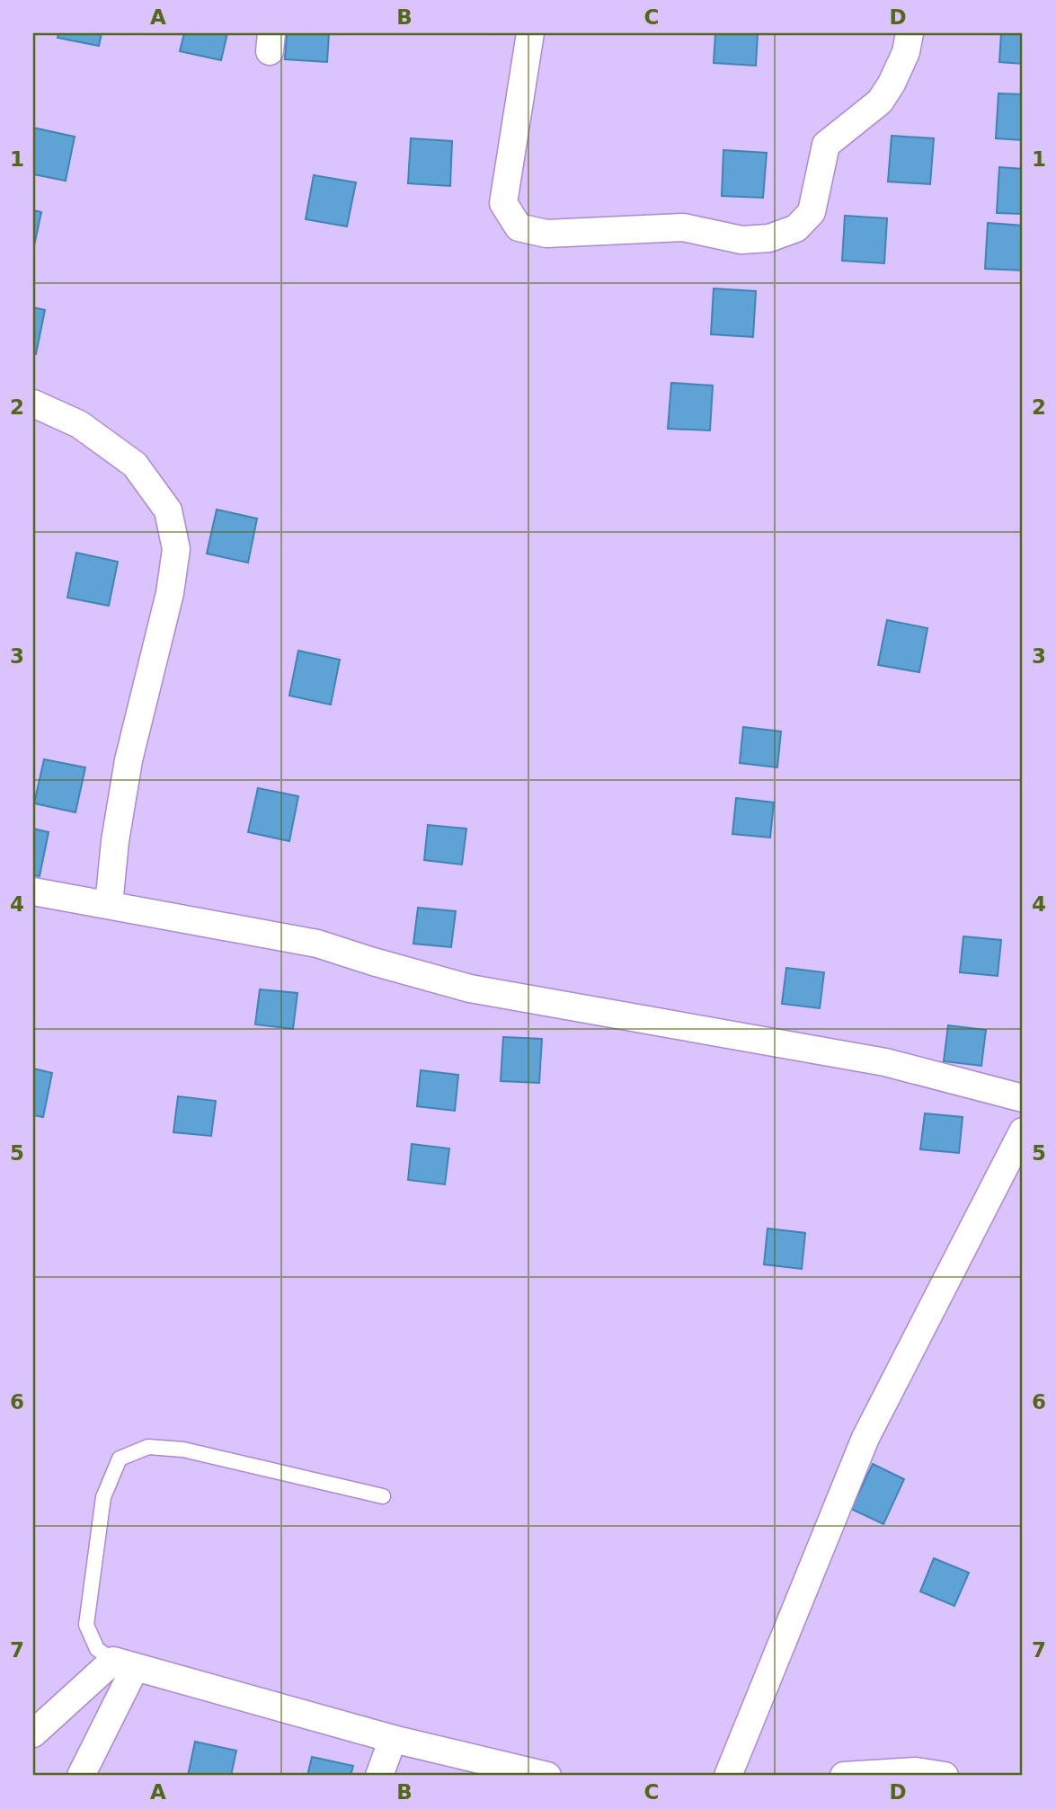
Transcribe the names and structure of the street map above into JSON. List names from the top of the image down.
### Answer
{
  "grid": {
    "columns": [
      "A",
      "B",
      "C",
      "D"
    ],
    "rows": [
      "1",
      "2",
      "3",
      "4",
      "5",
      "6",
      "7"
    ]
  }
}
